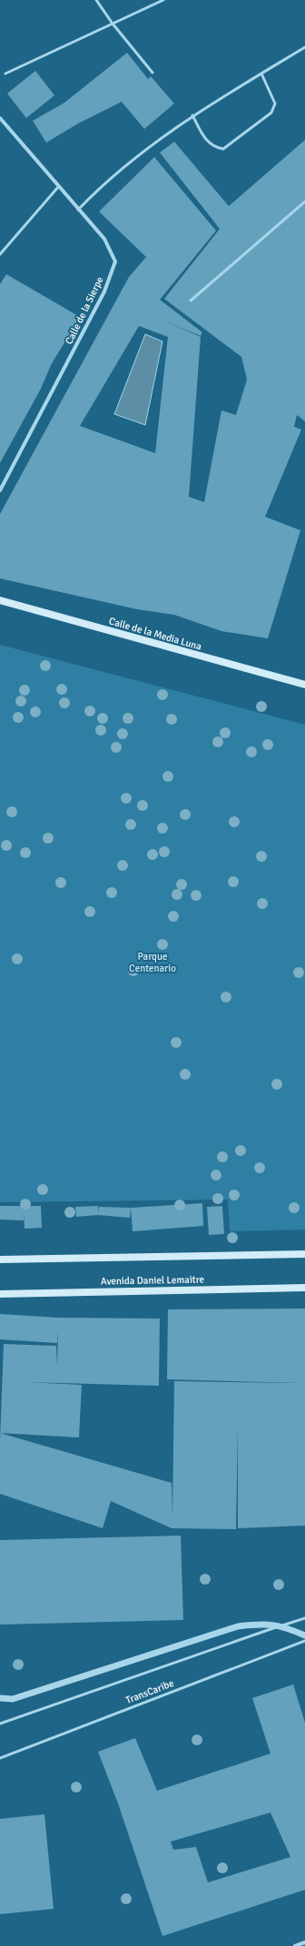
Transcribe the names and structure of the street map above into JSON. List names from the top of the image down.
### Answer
{
  "streets": {
    "main road": ["Calle de la Media Luna", "Avenida Daniel Lemaitre"],
    "street": ["Calle de la Sierpe"],
    "lane": ["TransCaribe"]
  },
  "parks": ["Parque Centenario"]
}
